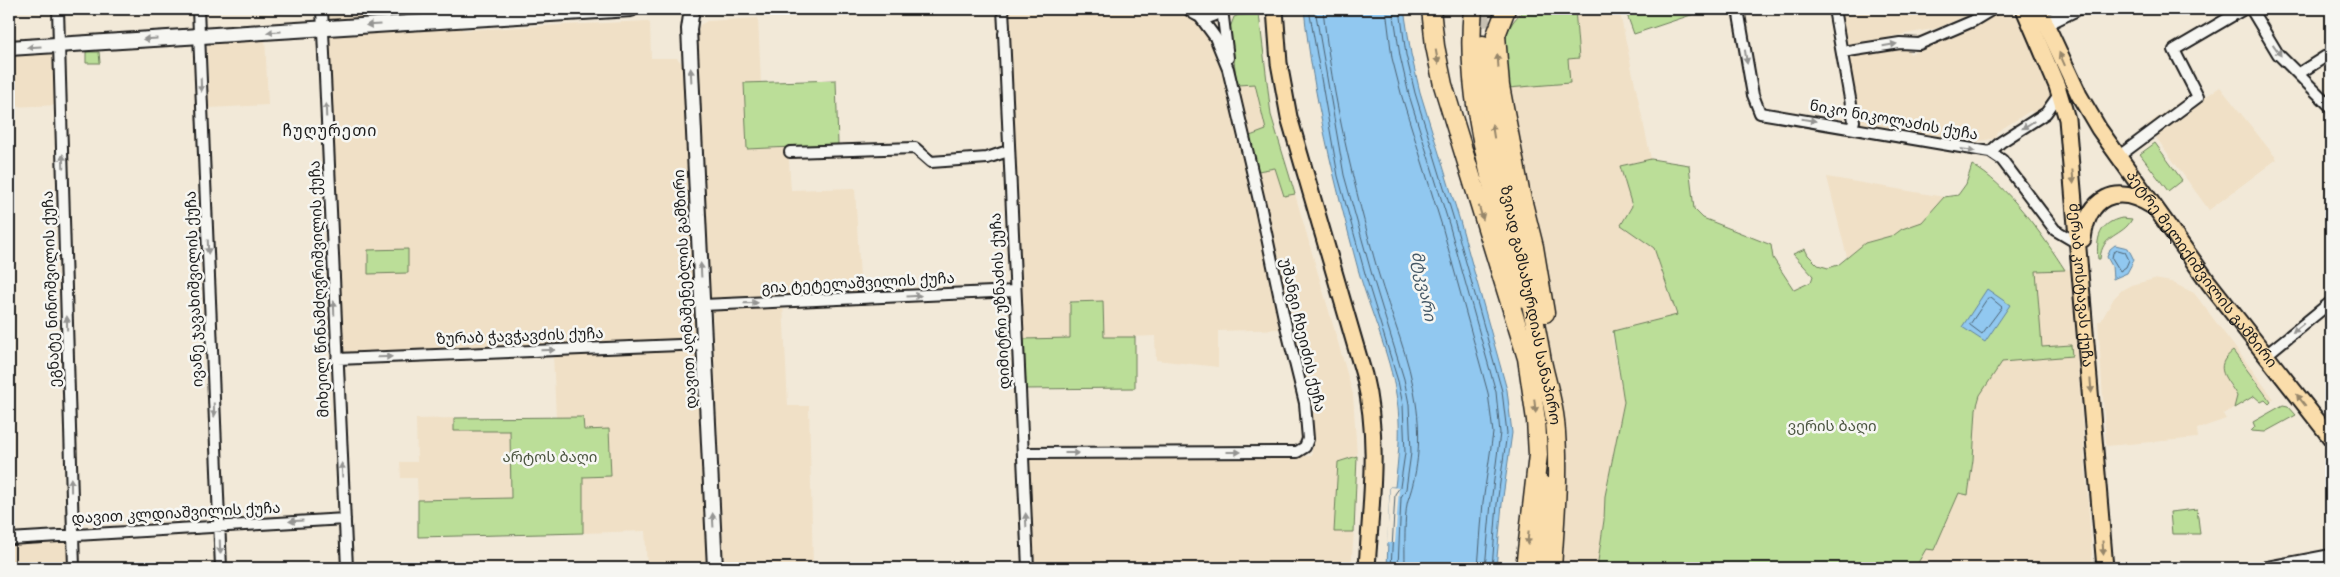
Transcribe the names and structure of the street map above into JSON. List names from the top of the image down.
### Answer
{
  "streets": {
    "highway": ["ზვიად გამსახურდიას სანაპირო"],
    "main road": ["პეტრე მელიქიშვილის გამზირი", "მერაბ კოსტავას ქუჩა", "დავით აღმაშენებლის გამზირი"],
    "street": [
      "ნიკო ნიკოლაძის ქუჩა",
      "გია ტეტელაშვილის ქუჩა",
      "ეგნატე ნინოშვილის ქუჩა",
      "ივანე ჯავახიშვილის ქუჩა",
      "მიხეილ წინამძღვრიშვილის ქუჩა",
      "დიმიტრი უზნაძის ქუჩა",
      "უშანგი ჩხეიძის ქუჩა",
      "ზურაბ ჭავჭავძის ქუჩა",
      "დავით კლდიაშვილის ქუჩა"
    ]
  },
  "crossings": [
    ["ნიკო ნიკოლაძის ქუჩა", "მერაბ კოსტავას ქუჩა"],
    ["პეტრე მელიქიშვილის გამზირი", "მერაბ კოსტავას ქუჩა"],
    ["გია ტეტელაშვილის ქუჩა", "დავით აღმაშენებლის გამზირი"],
    ["გია ტეტელაშვილის ქუჩა", "დიმიტრი უზნაძის ქუჩა"],
    ["ეგნატე ნინოშვილის ქუჩა", "დავით კლდიაშვილის ქუჩა"],
    ["ივანე ჯავახიშვილის ქუჩა", "დავით კლდიაშვილის ქუჩა"],
    ["მიხეილ წინამძღვრიშვილის ქუჩა", "ზურაბ ჭავჭავძის ქუჩა"],
    ["მიხეილ წინამძღვრიშვილის ქუჩა", "დავით კლდიაშვილის ქუჩა"],
    ["დავით აღმაშენებლის გამზირი", "ზურაბ ჭავჭავძის ქუჩა"],
    ["დიმიტრი უზნაძის ქუჩა", "უშანგი ჩხეიძის ქუჩა"]
  ],
  "one_way": [
    "გია ტეტელაშვილის ქუჩა",
    "ეგნატე ნინოშვილის ქუჩა",
    "ივანე ჯავახიშვილის ქუჩა",
    "მიხეილ წინამძღვრიშვილის ქუჩა",
    "დავით აღმაშენებლის გამზირი",
    "ზურაბ ჭავჭავძის ქუჩა",
    "დავით კლდიაშვილის ქუჩა"
  ],
  "districts": ["ჩუღურეთი"],
  "water": ["მტკვარი"],
  "parks": ["ვერის ბაღი", "არტოს ბაღი"]
}
